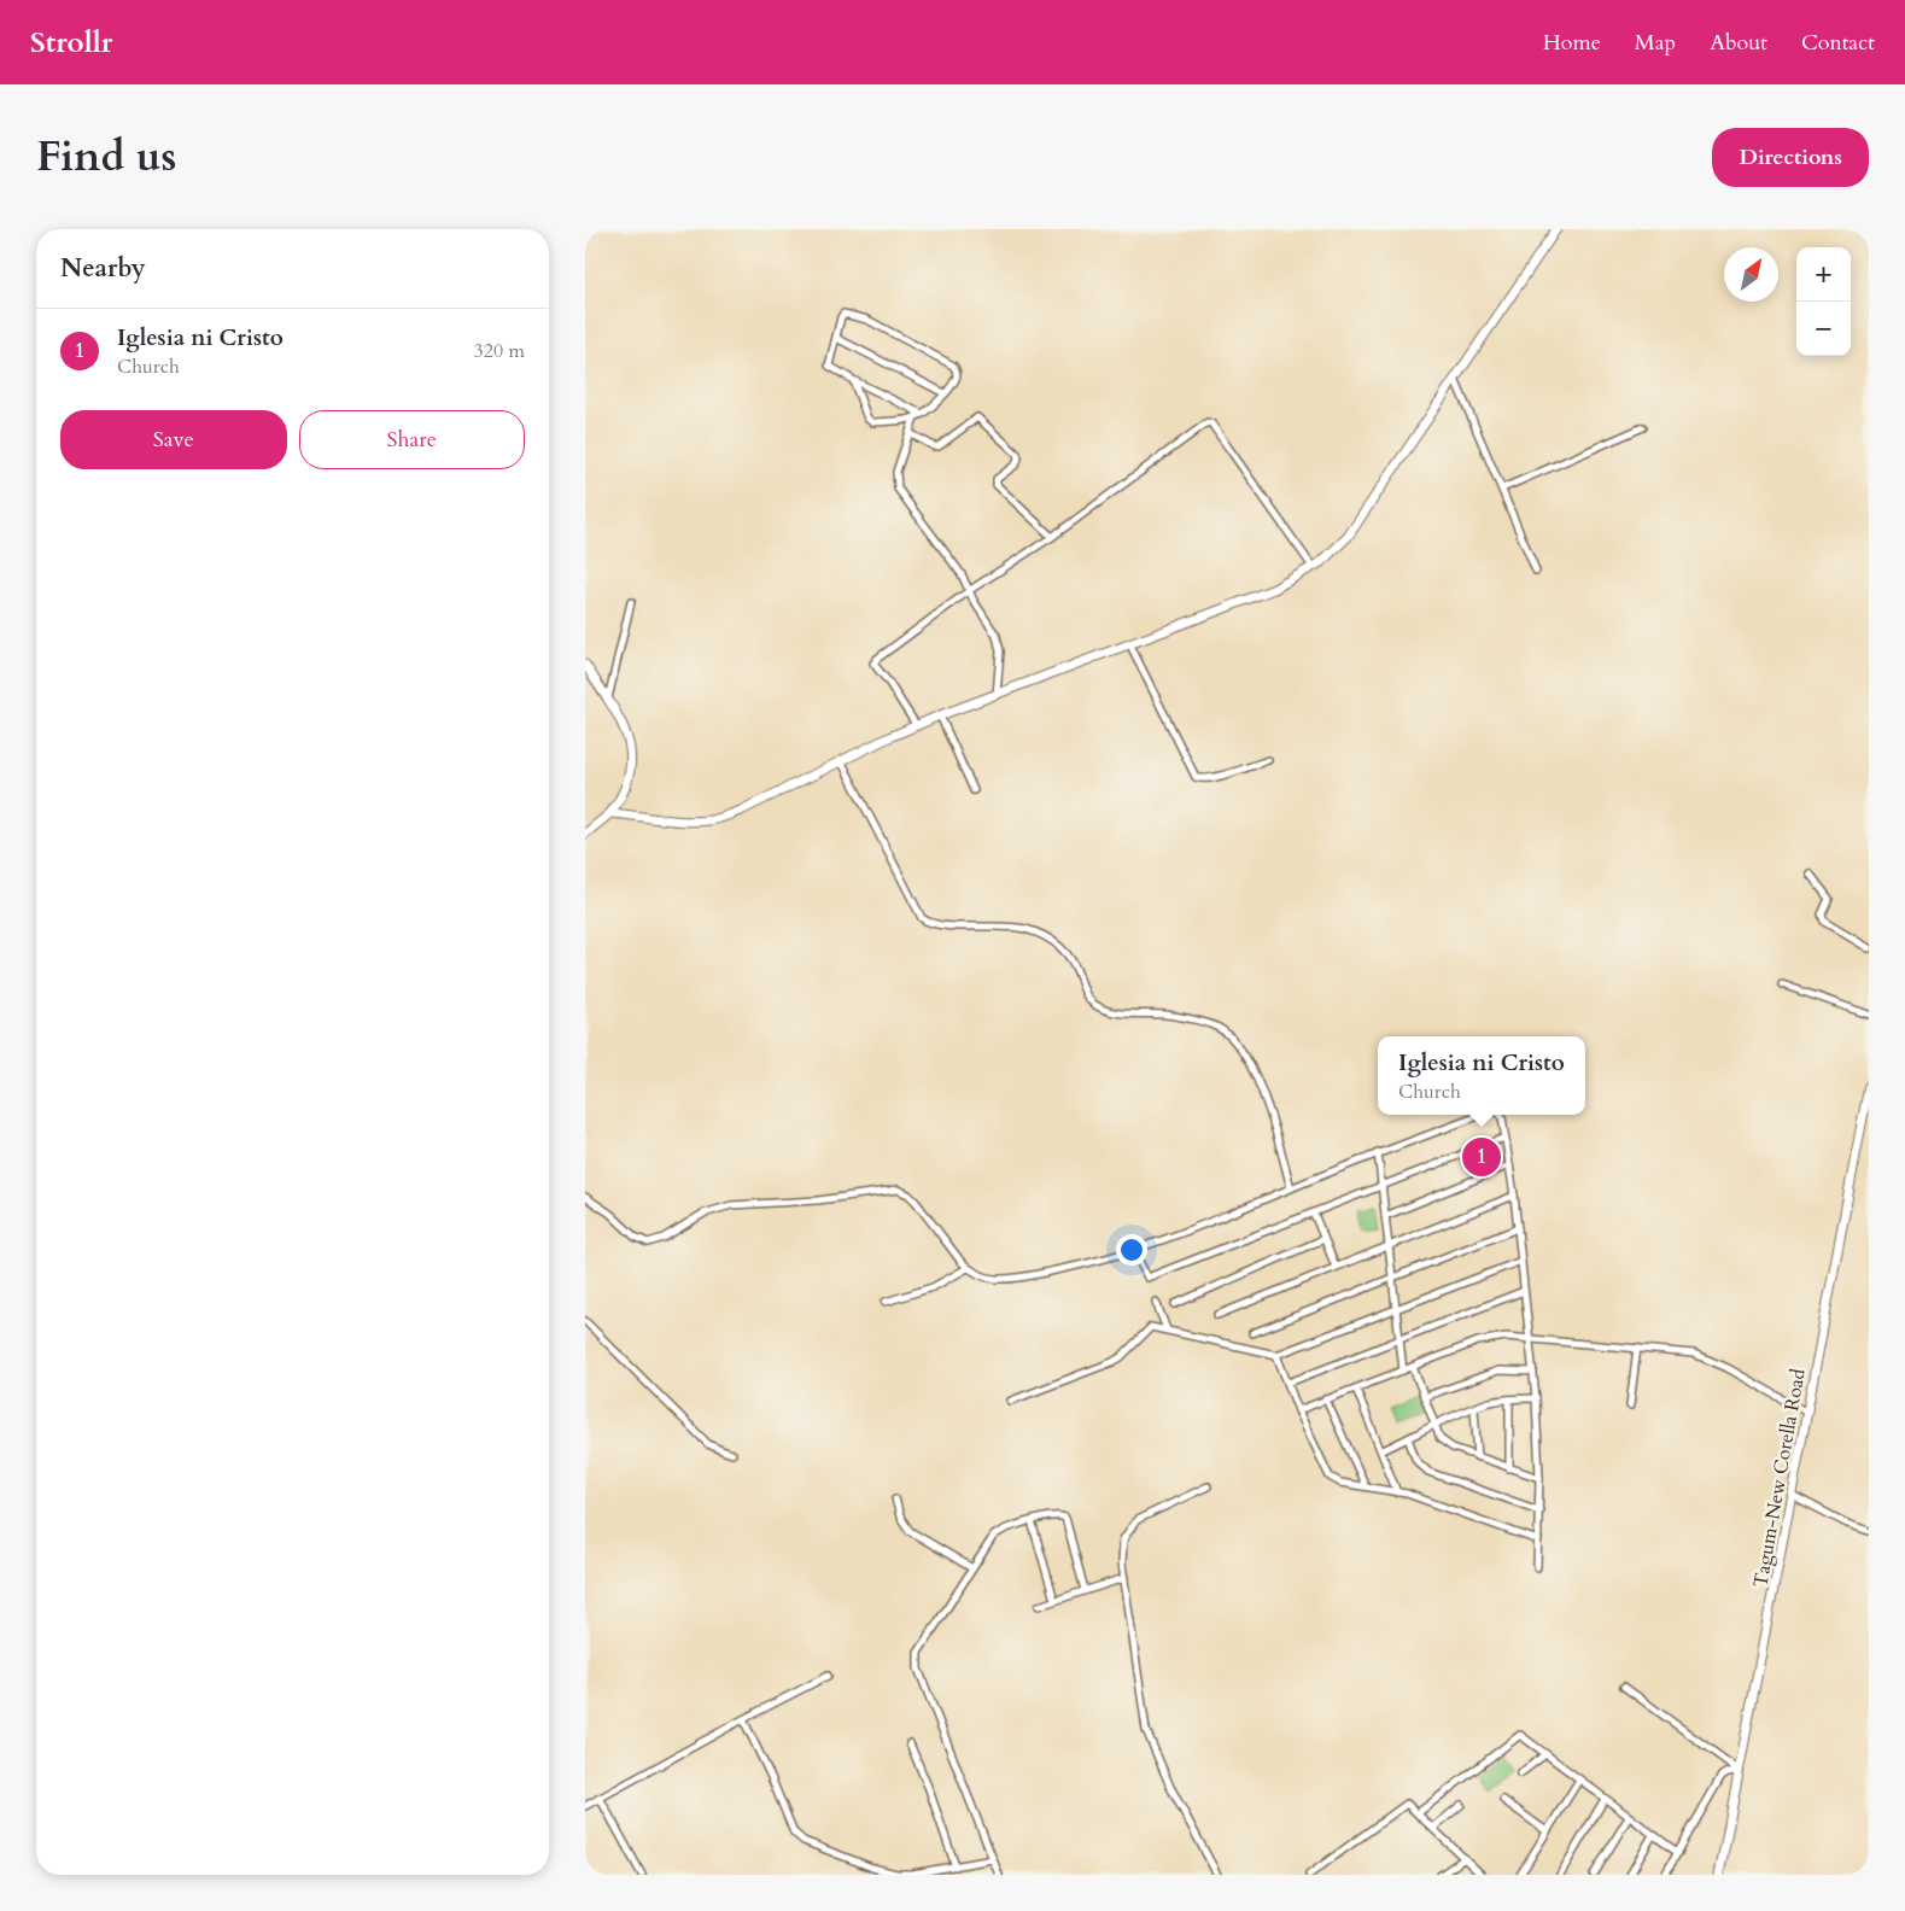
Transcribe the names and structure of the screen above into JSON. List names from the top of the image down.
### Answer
{
  "streets": {
    "street": ["Tagum-New Corella Road"]
  },
  "north": "top right",
  "page": {
    "header": "Strollr",
    "nav": [
      "Home",
      "Map",
      "About",
      "Contact"
    ],
    "title": "Find us",
    "buttons": [
      "Directions",
      ["Save", "Share"]
    ],
    "heading": "Nearby",
    "map_buttons": ["+", "−"],
    "list": [
      {
        "mark": "1",
        "name": "Iglesia ni Cristo",
        "note": "Church",
        "value": "320 m"
      }
    ],
    "popup": ["Iglesia ni Cristo", "Church"],
    "pins": "1"
  }
}
